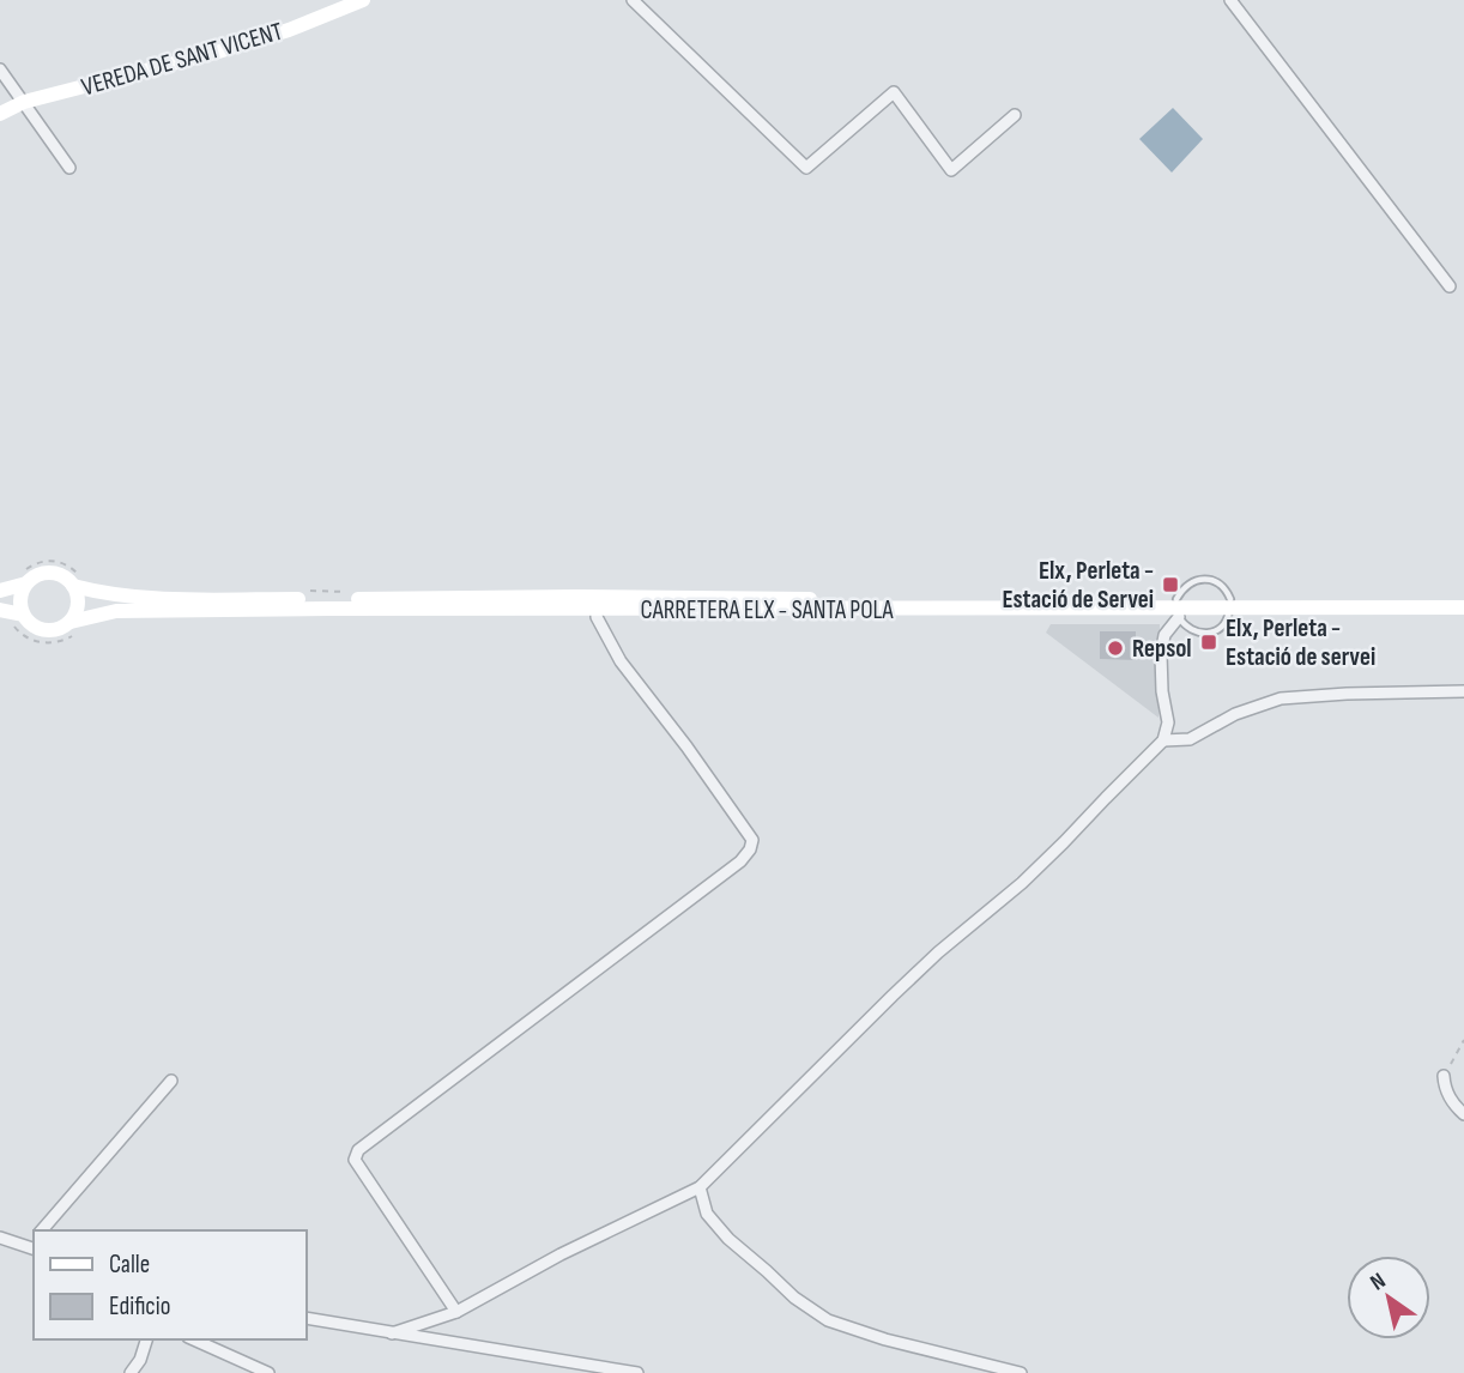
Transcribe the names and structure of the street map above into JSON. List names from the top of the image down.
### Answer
{
  "streets": {
    "main road": ["VEREDA DE SANT VICENT", "CARRETERA ELX - SANTA POLA"]
  },
  "places": {
    "transit": ["Elx, Perleta - Estació de Servei", "Elx, Perleta - Estació de servei"],
    "other": ["Repsol"]
  },
  "legend": ["Calle", "Edificio"],
  "north": "top left"
}
